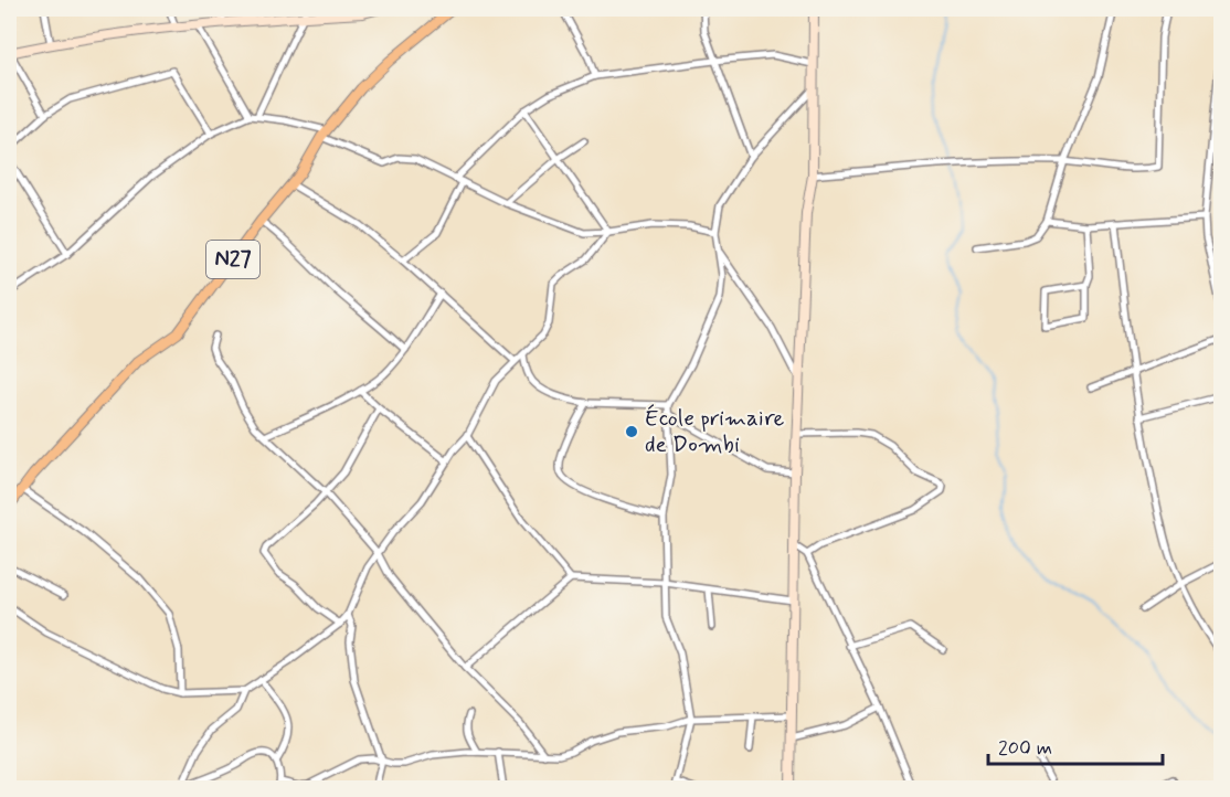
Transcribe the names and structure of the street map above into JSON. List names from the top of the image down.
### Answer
{
  "streets": {
    "main road": ["N27"]
  },
  "places": ["École primaire de Dombi"],
  "scale_bar": "200 m"
}
